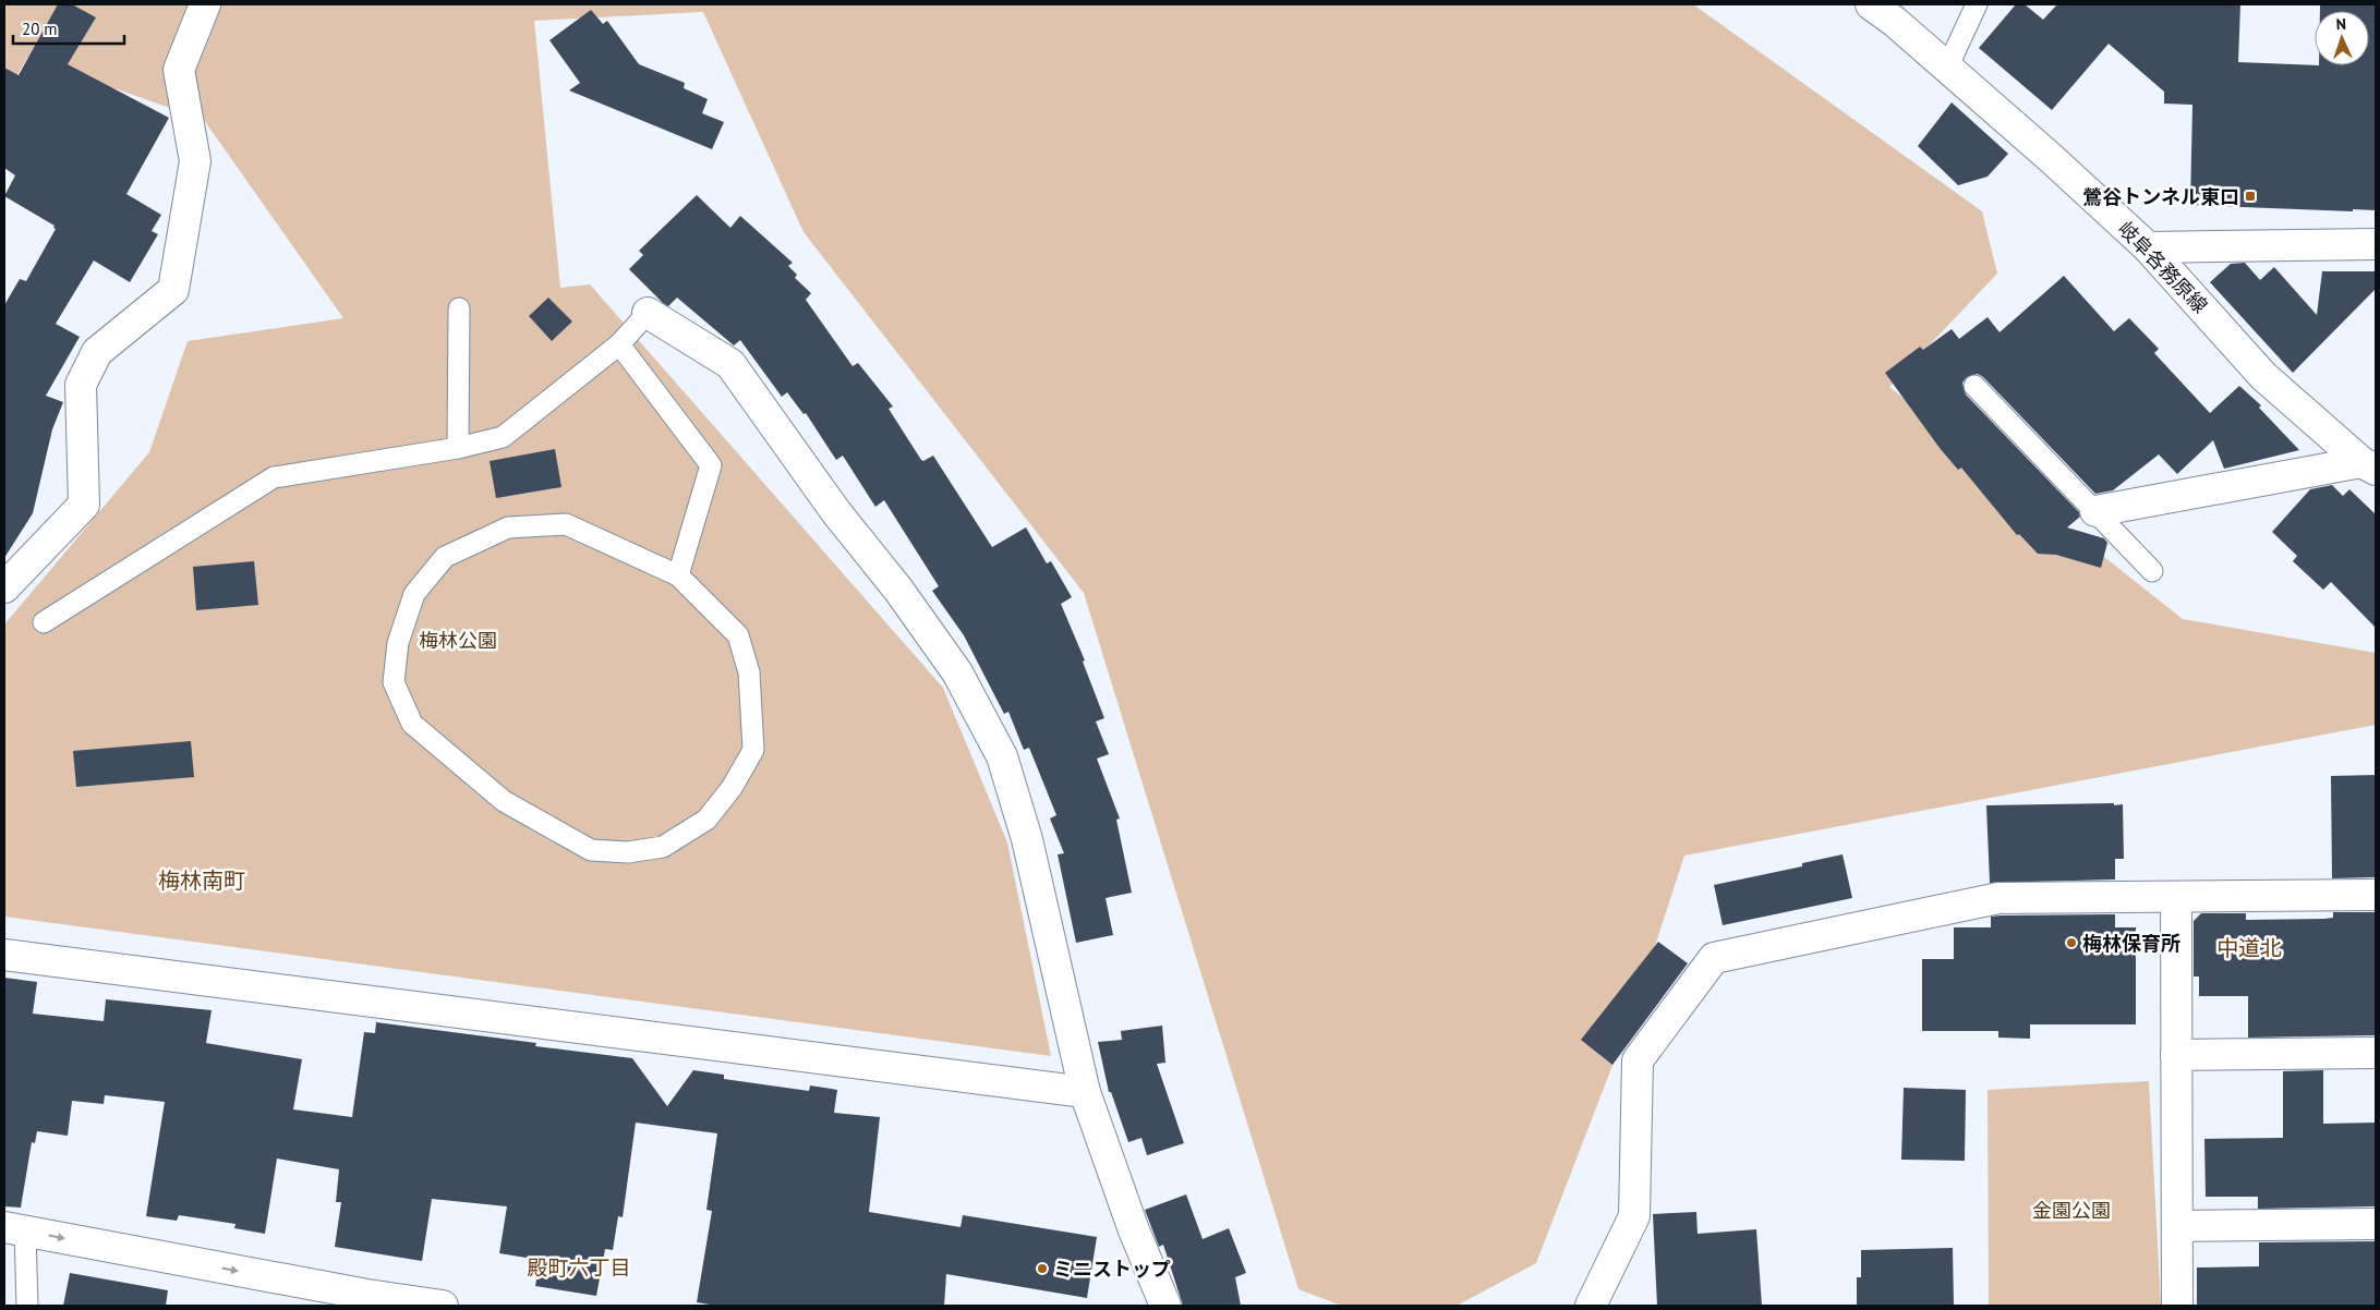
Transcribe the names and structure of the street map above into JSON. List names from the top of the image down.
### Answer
{
  "streets": {
    "street": ["岐阜各務原線"]
  },
  "districts": ["梅林南町", "中道北", "殿町六丁目"],
  "parks": ["梅林公園", "金園公園"],
  "places": {
    "transit": ["鶯谷トンネル東口"],
    "other": ["梅林保育所", "ミニストップ"]
  },
  "scale_bar": "20 m",
  "north": "top"
}
